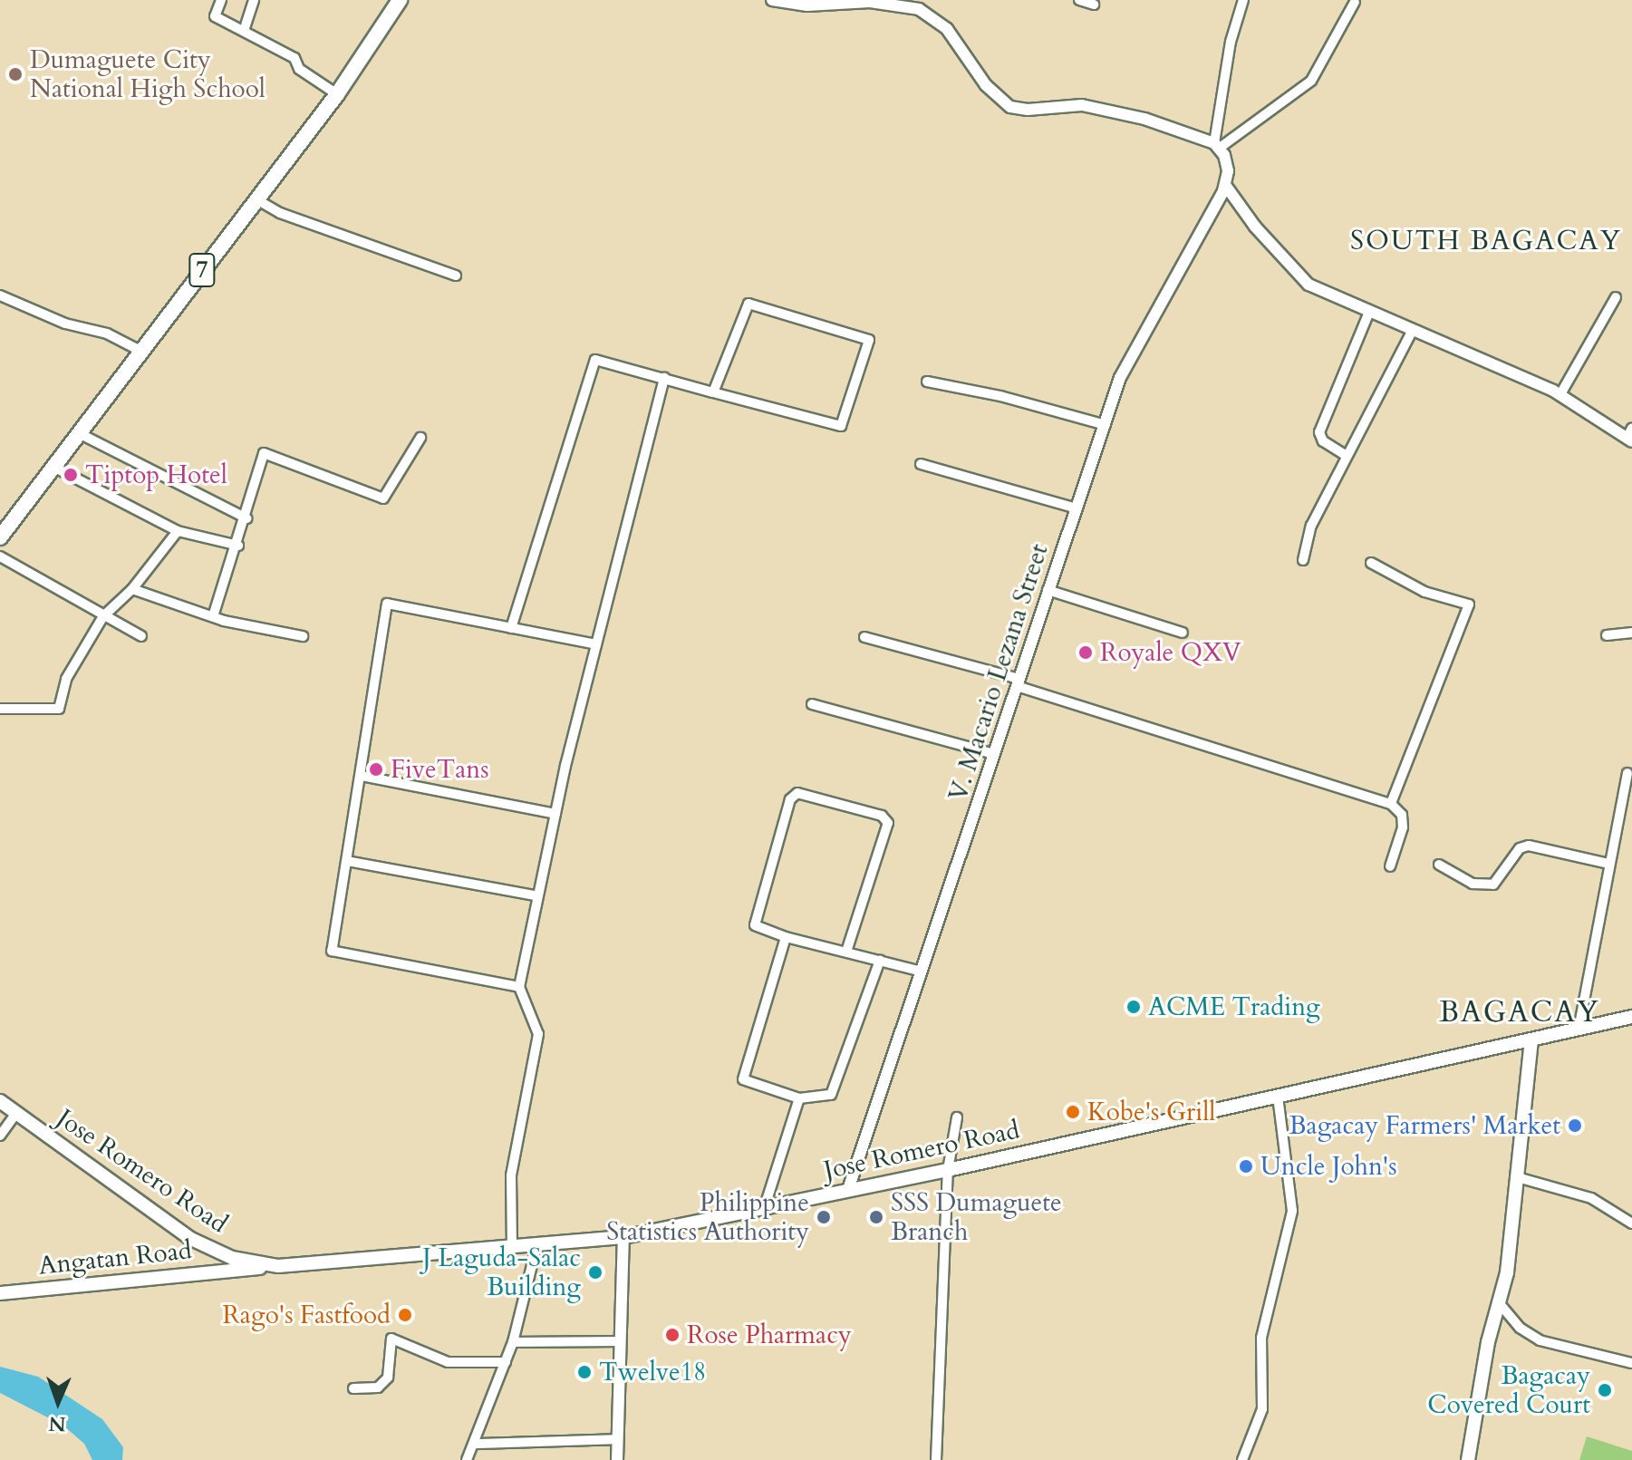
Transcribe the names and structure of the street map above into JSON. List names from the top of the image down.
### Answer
{
  "streets": {
    "main road": ["7", "Jose Romero Road", "Angatan Road"],
    "street": ["V. Macario Lezana Street"]
  },
  "crossings": [
    ["V. Macario Lezana Street", "Jose Romero Road"],
    ["Jose Romero Road", "Angatan Road"]
  ],
  "districts": ["SOUTH BAGACAY", "BAGACAY"],
  "places": [
    "Dumaguete City National High School",
    "Tiptop Hotel",
    "Royale QXV",
    "FiveTans",
    "ACME Trading",
    "Kobe's Grill",
    "Bagacay Farmers' Market",
    "Uncle John's",
    "Philippine Statistics Authority",
    "SSS Dumaguete Branch",
    "J Laguda-Salac Building",
    "Rago's Fastfood",
    "Rose Pharmacy",
    "Twelve18",
    "Bagacay Covered Court"
  ],
  "north": "bottom"
}
